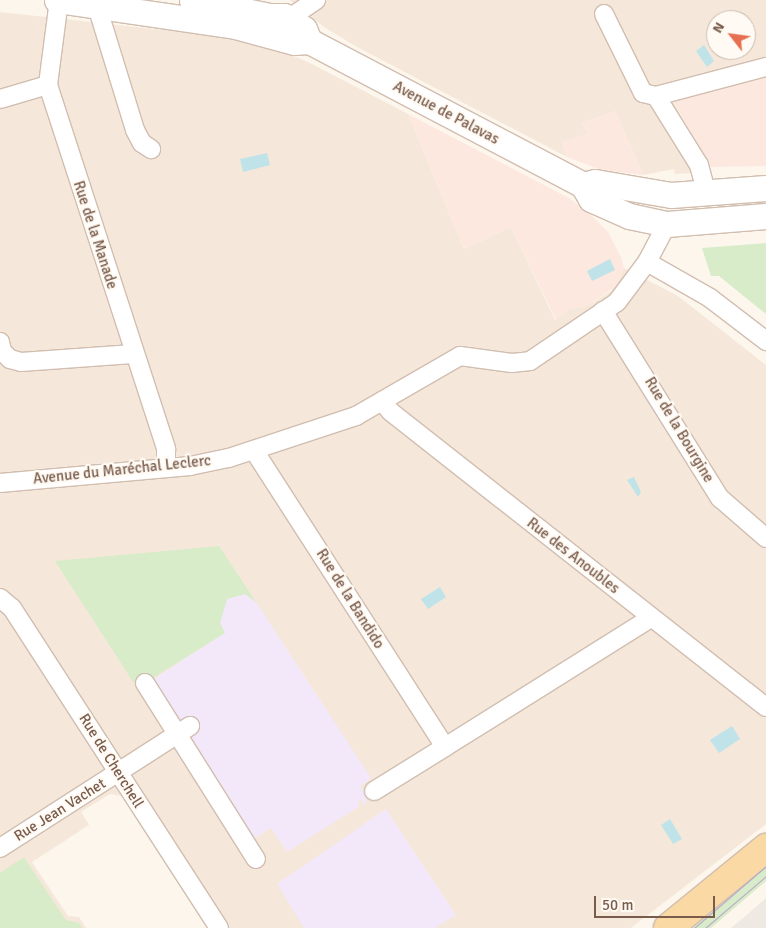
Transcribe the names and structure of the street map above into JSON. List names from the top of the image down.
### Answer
{
  "streets": {
    "main road": ["Avenue de Palavas"],
    "street": [
      "Rue de la Manade",
      "Rue de la Bourgine",
      "Avenue du Maréchal Leclerc",
      "Rue des Anoubles",
      "Rue de la Bandido",
      "Rue de Cherchell",
      "Rue Jean Vachet"
    ]
  },
  "crossings": [
    ["Avenue de Palavas", "Rue de la Manade"],
    ["Avenue de Palavas", "Avenue du Maréchal Leclerc"],
    ["Rue de la Manade", "Avenue du Maréchal Leclerc"],
    ["Rue de la Bourgine", "Avenue du Maréchal Leclerc"],
    ["Avenue du Maréchal Leclerc", "Rue des Anoubles"],
    ["Avenue du Maréchal Leclerc", "Rue de la Bandido"],
    ["Rue de Cherchell", "Rue Jean Vachet"]
  ],
  "scale_bar": "50 m",
  "north": "top left"
}
